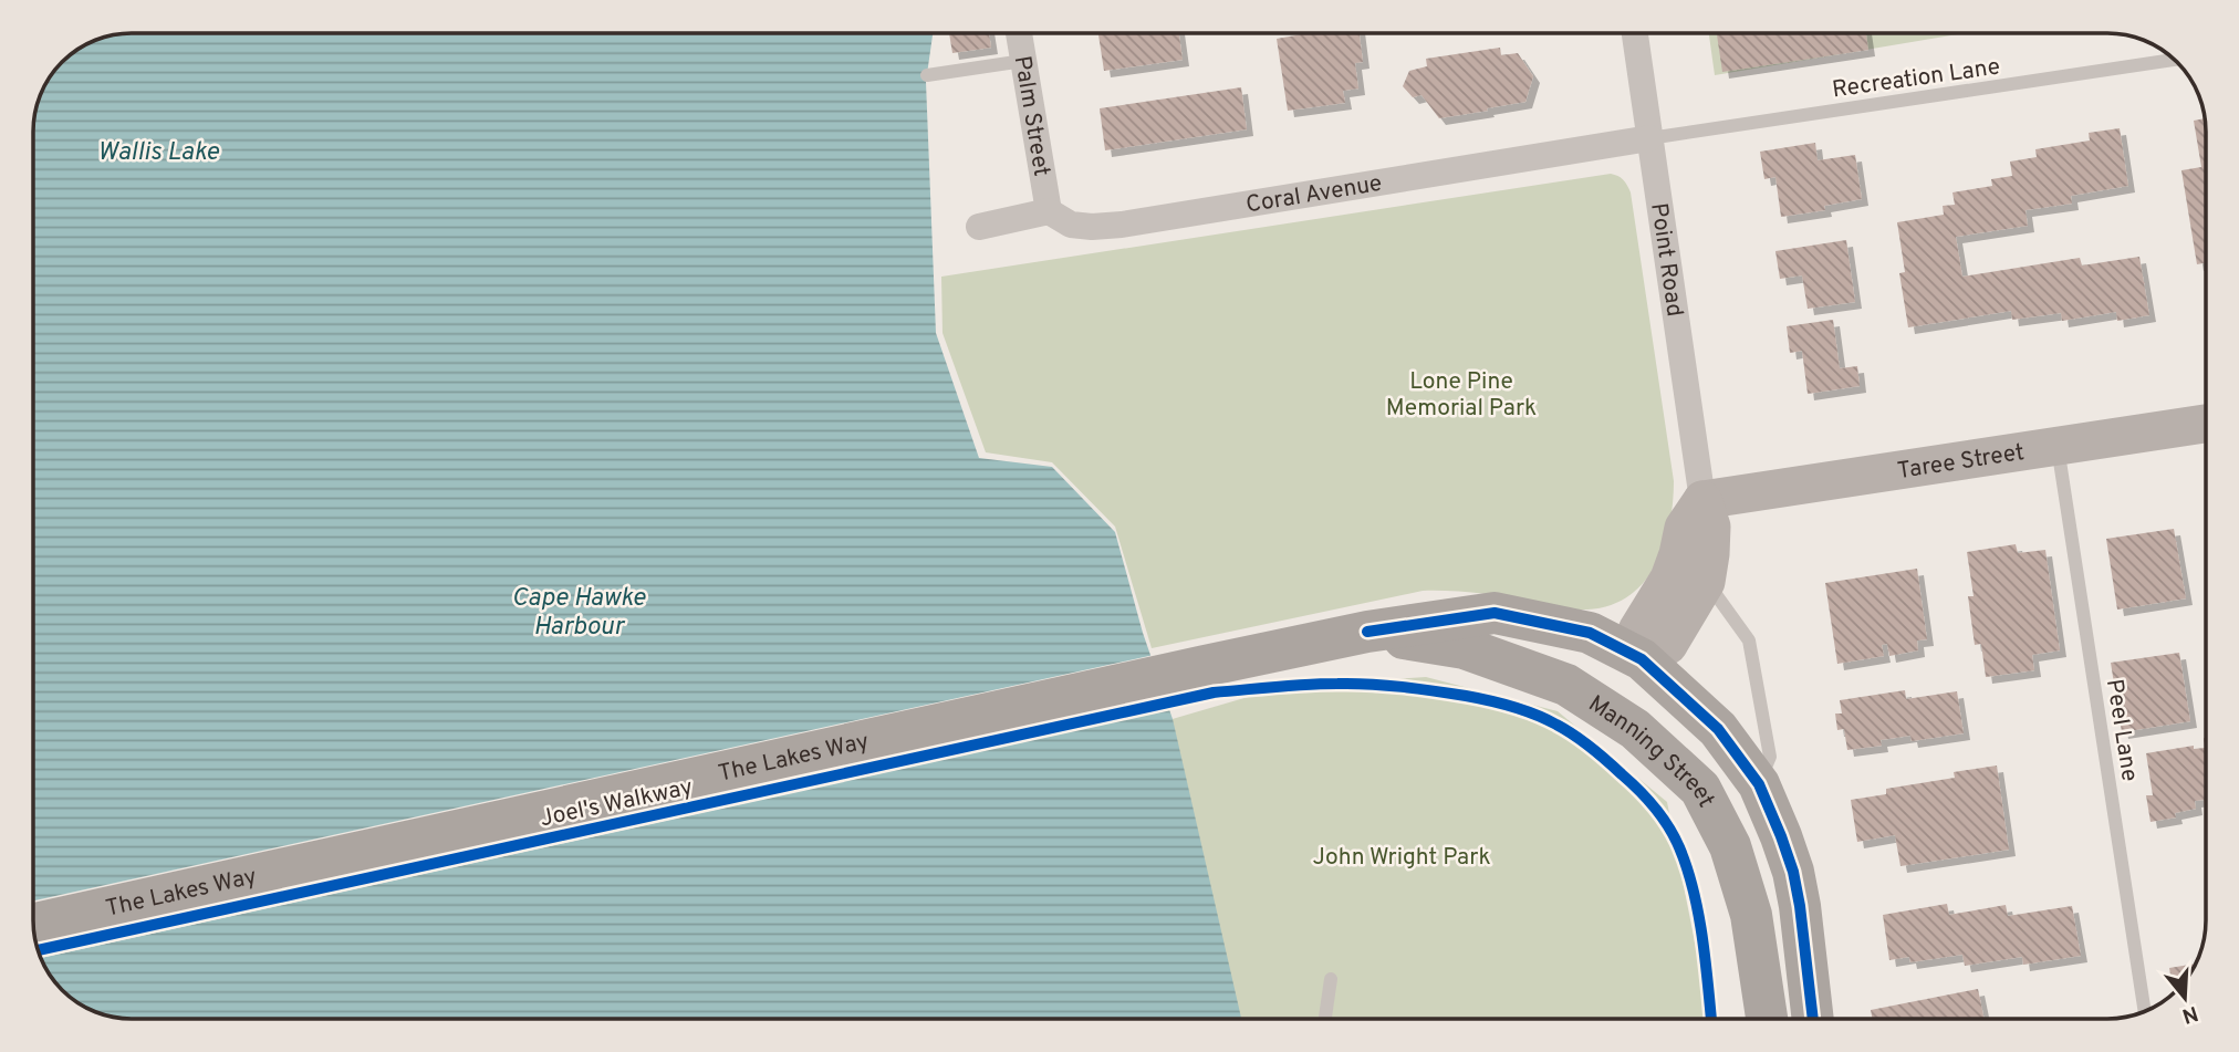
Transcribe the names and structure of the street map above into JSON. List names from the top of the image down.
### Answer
{
  "streets": {
    "main road": ["Manning Street", "The Lakes Way"],
    "street": [
      "Palm Street",
      "Coral Avenue",
      "Point Road",
      "Taree Street"
    ],
    "lane": ["Recreation Lane", "Peel Lane"],
    "cycle path": ["Joel's Walkway"]
  },
  "crossings": [
    ["Recreation Lane", "Coral Avenue"],
    ["Recreation Lane", "Point Road"],
    ["Palm Street", "Coral Avenue"],
    ["Coral Avenue", "Point Road"],
    ["Point Road", "Taree Street"],
    ["Point Road", "Manning Street"],
    ["Taree Street", "Peel Lane"],
    ["Manning Street", "The Lakes Way"]
  ],
  "water": ["Wallis Lake", "Cape Hawke Harbour"],
  "parks": ["Lone Pine Memorial Park", "John Wright Park"],
  "north": "bottom"
}
